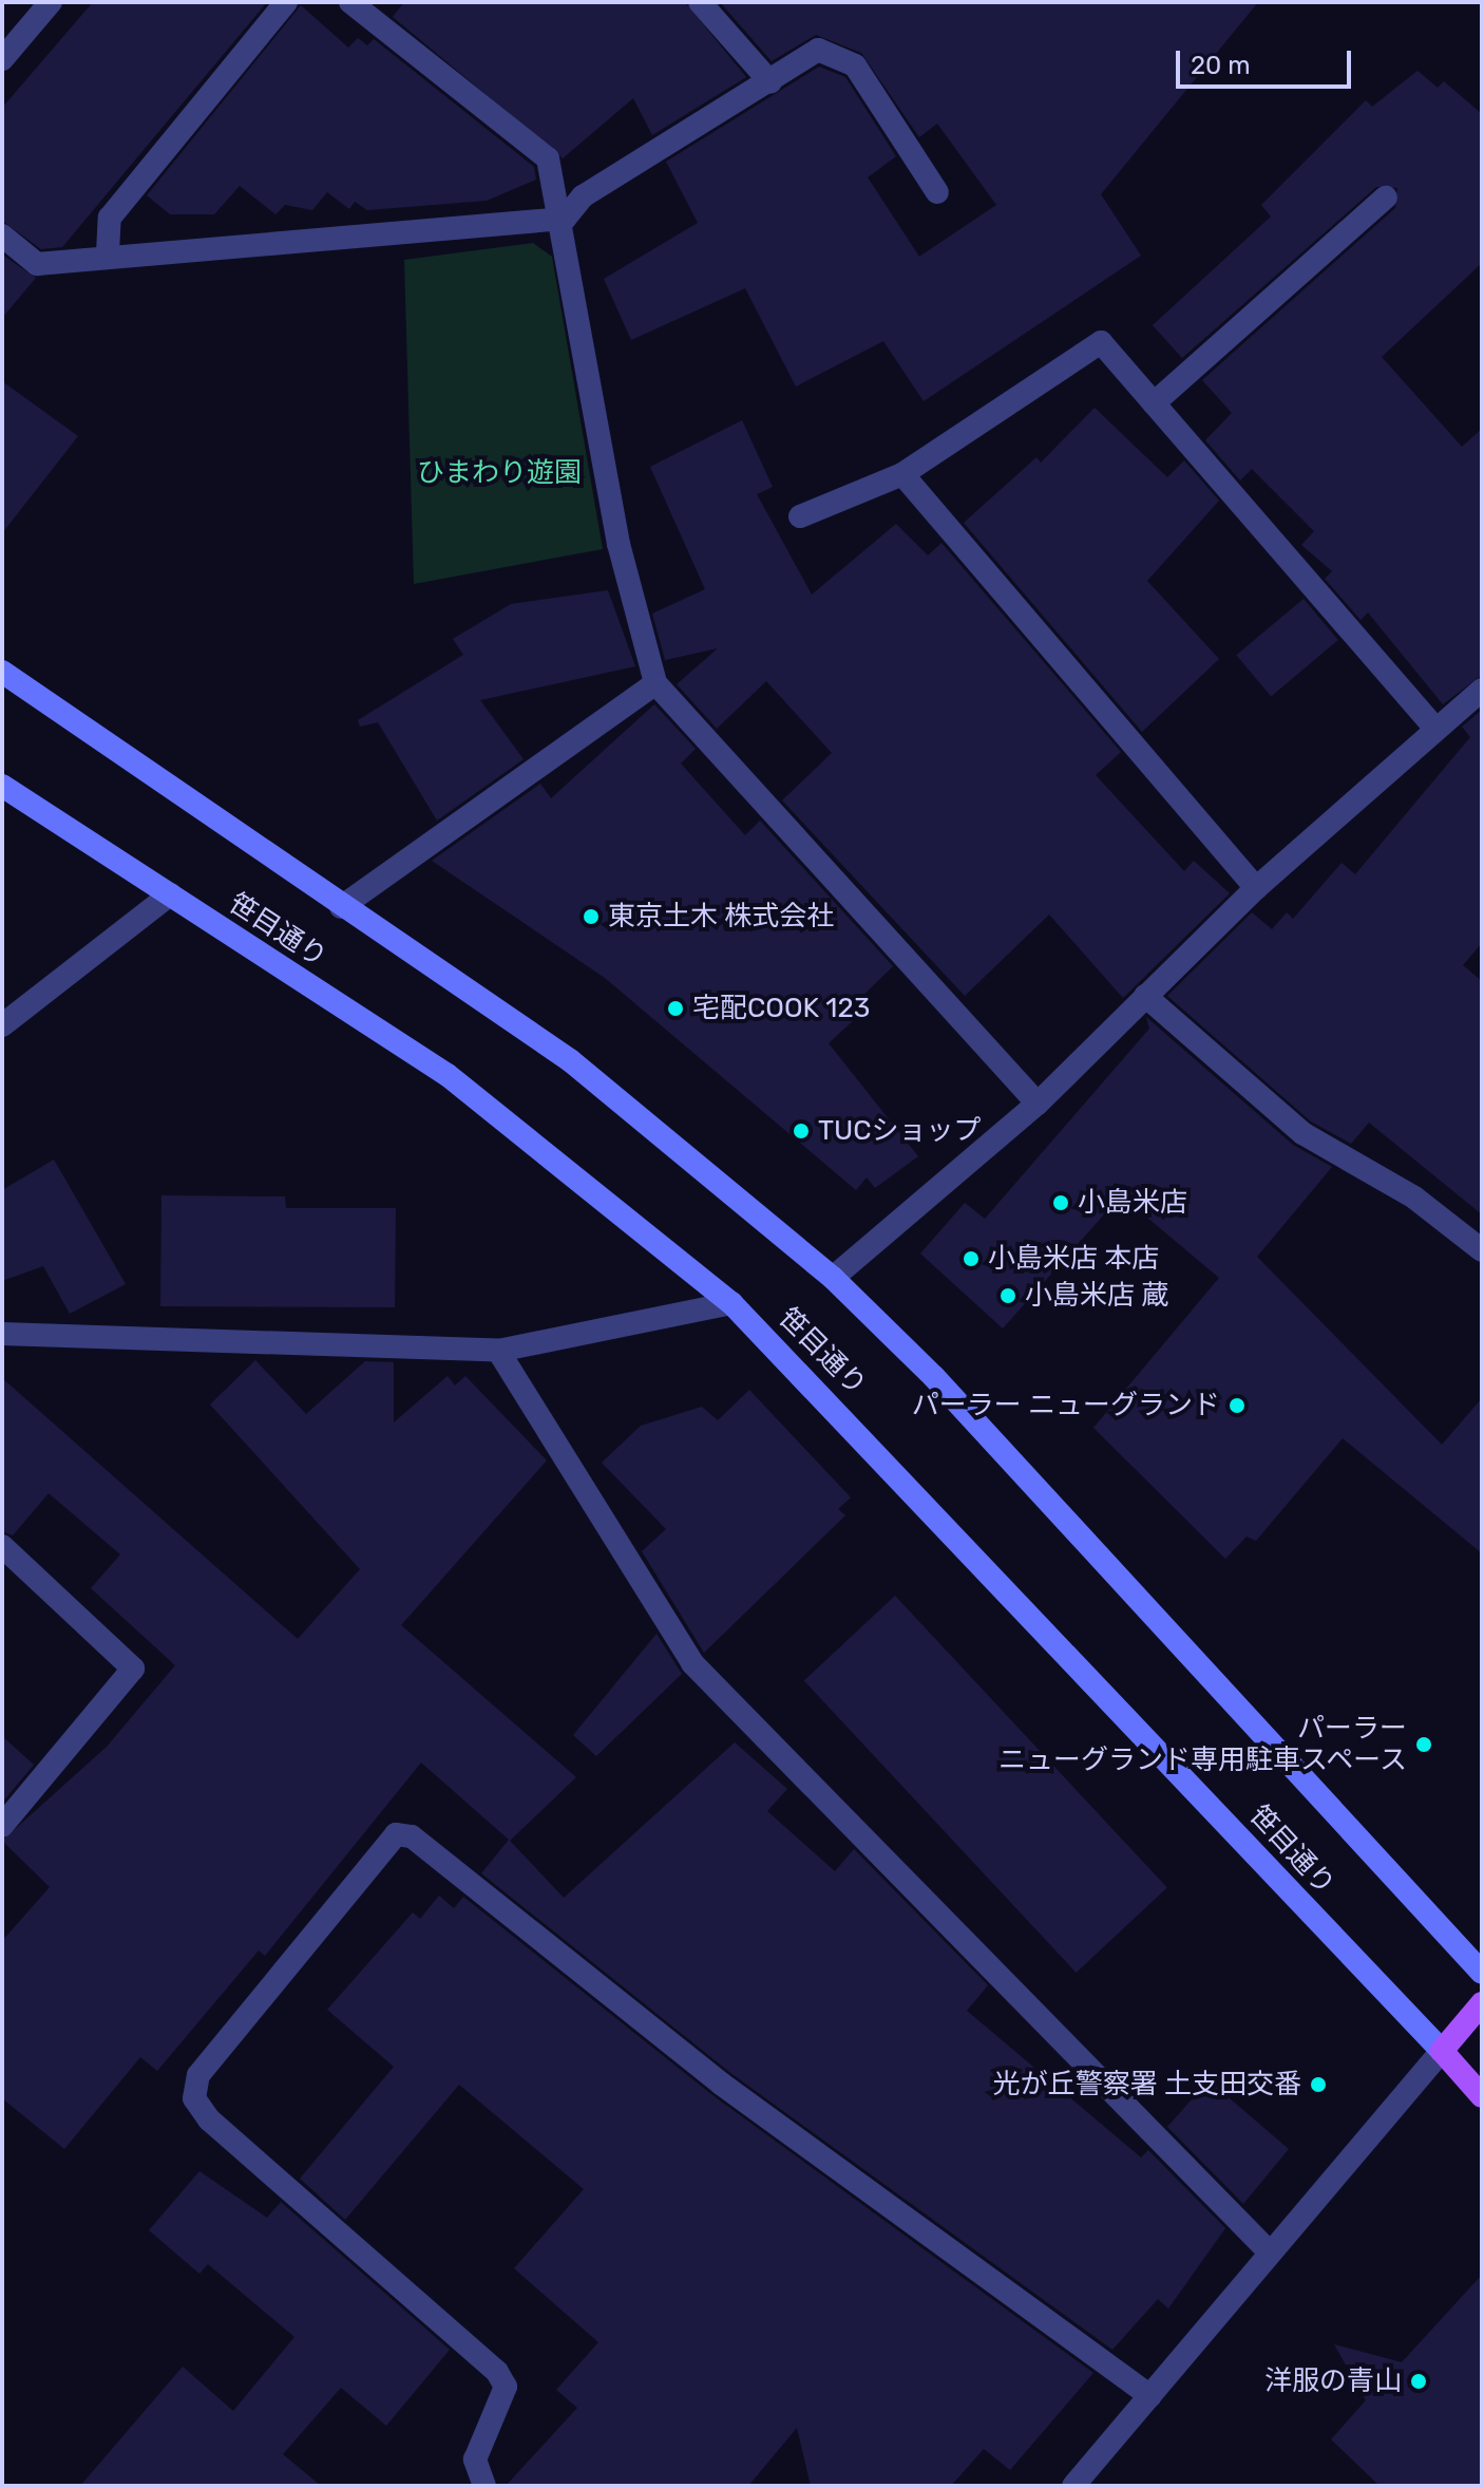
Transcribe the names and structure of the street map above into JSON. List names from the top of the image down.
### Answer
{
  "streets": {
    "main road": ["笹目通り"]
  },
  "parks": ["ひまわり遊園"],
  "places": [
    "東京土木 株式会社",
    "宅配COOK 123",
    "TUCショップ",
    "小島米店",
    "小島米店 本店",
    "小島米店 蔵",
    "パーラー ニューグランド",
    "パーラー ニューグランド専用駐車スペース",
    "光が丘警察署 土支田交番",
    "洋服の青山"
  ],
  "scale_bar": "20 m"
}
